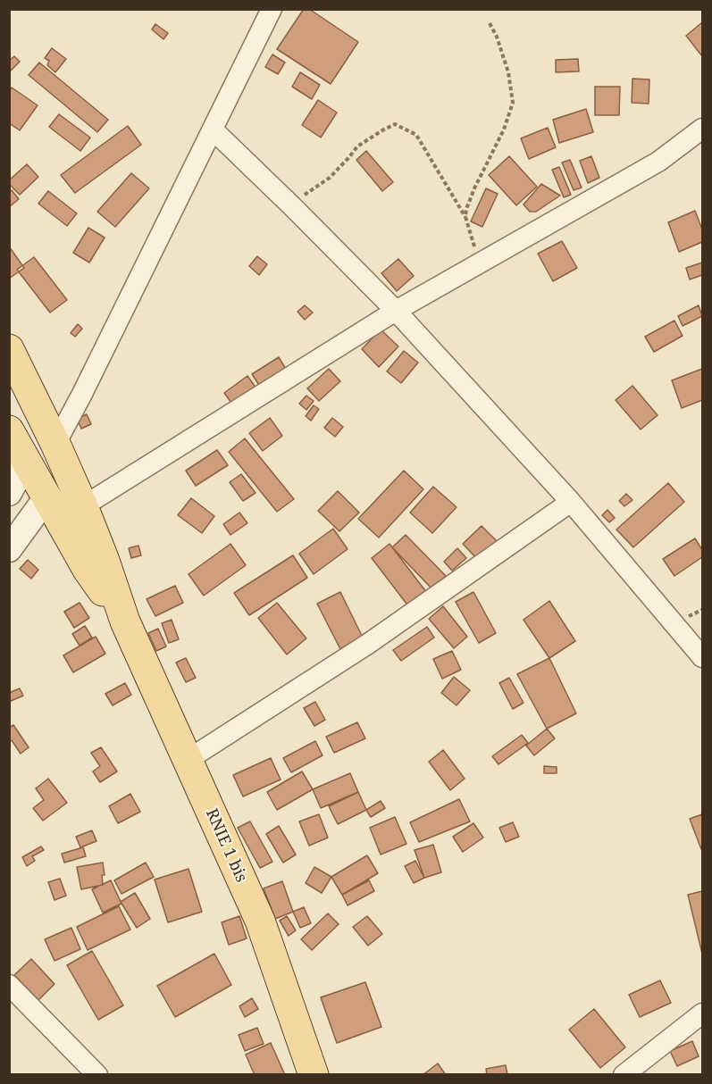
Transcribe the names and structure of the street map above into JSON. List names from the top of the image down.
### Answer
{
  "streets": {
    "main road": ["RNIE 1 bis"]
  }
}
